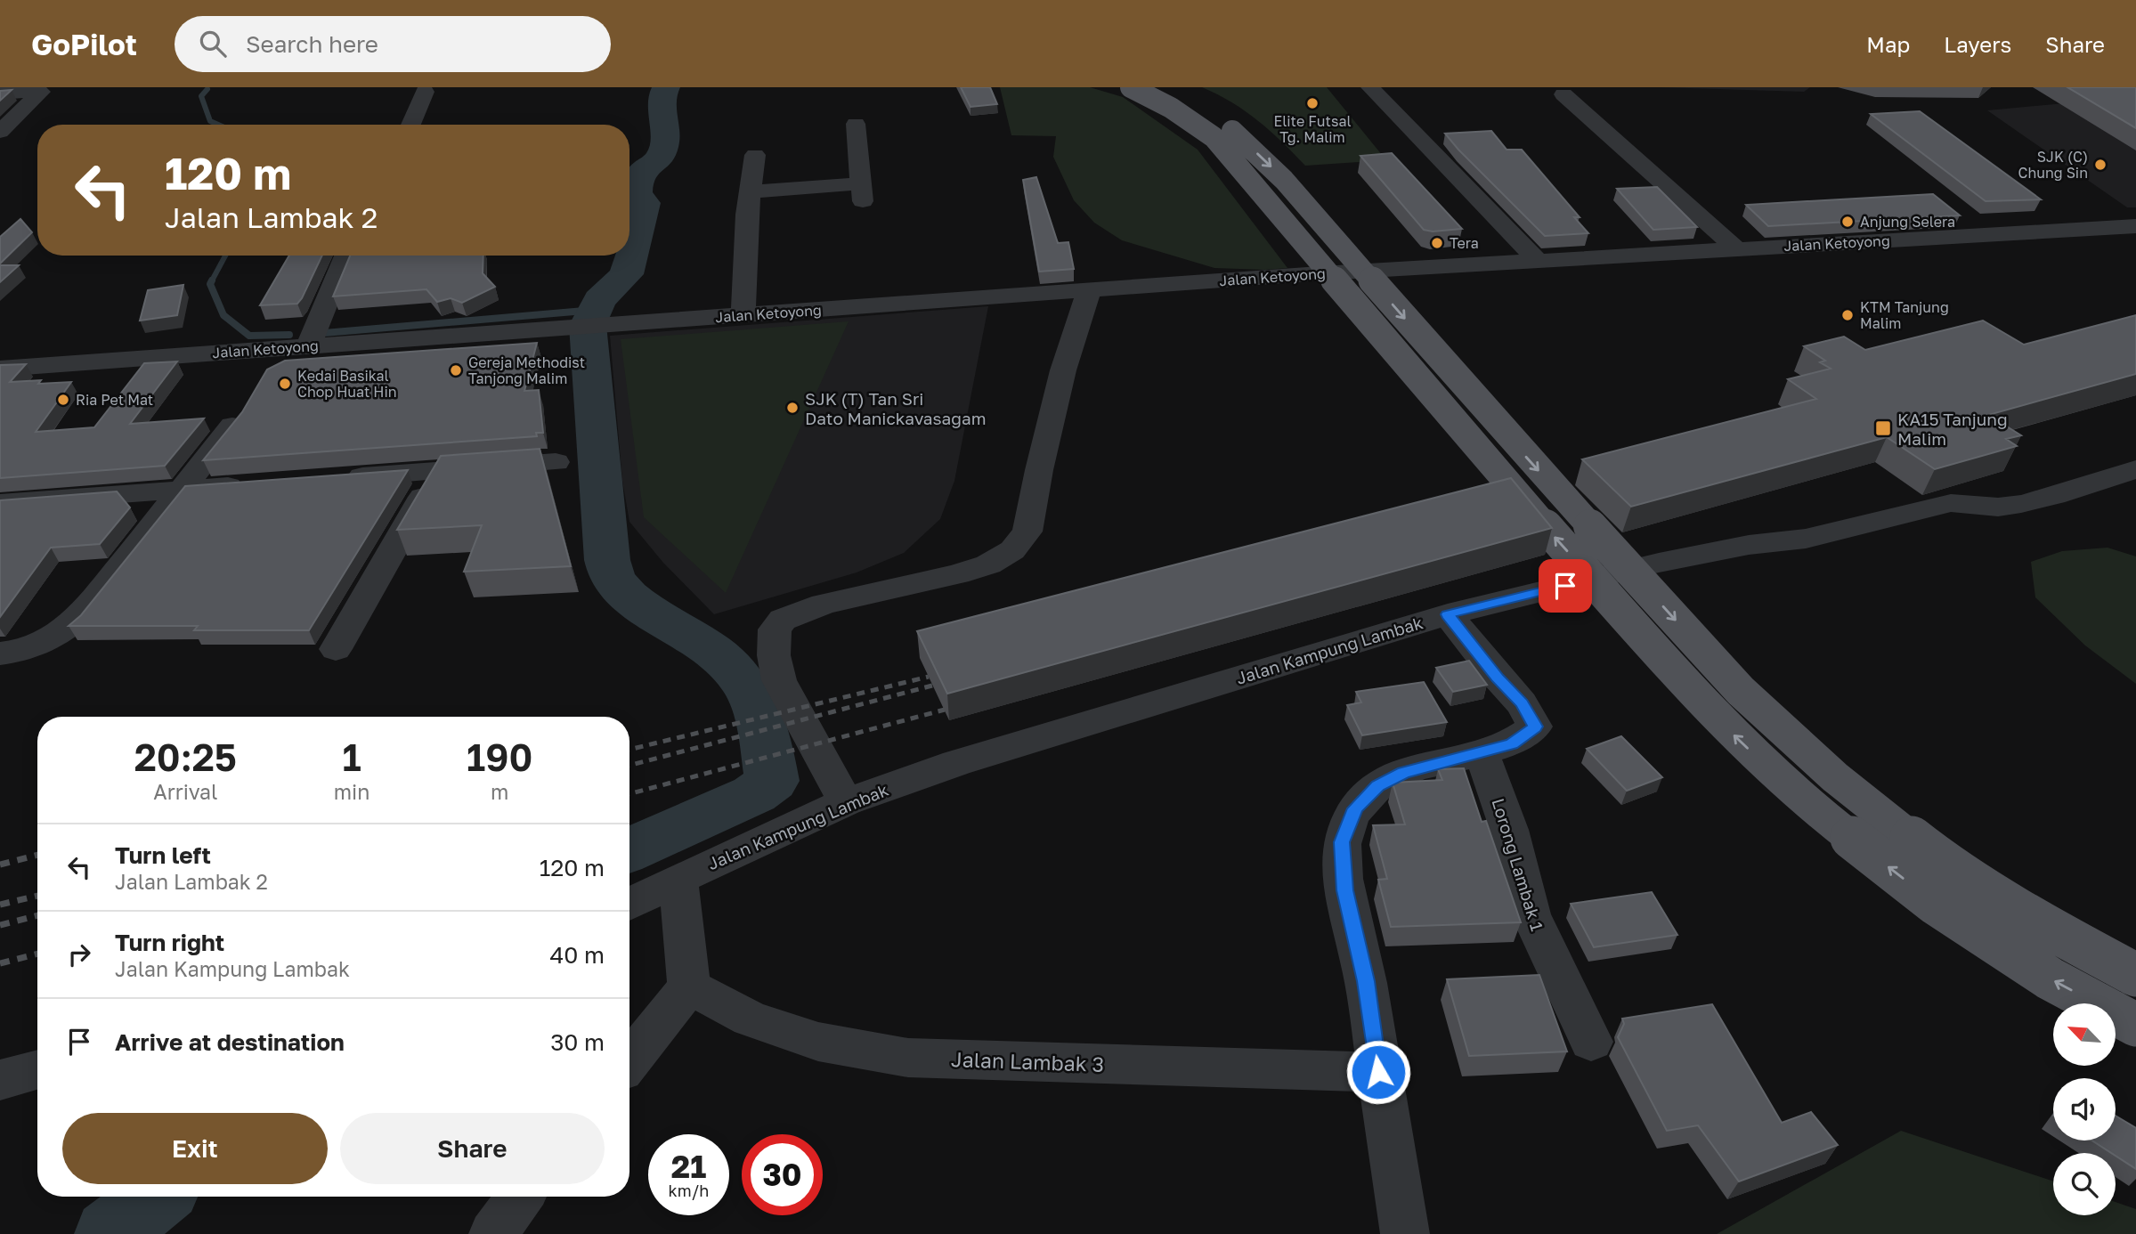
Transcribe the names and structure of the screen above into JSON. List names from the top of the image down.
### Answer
{
  "streets": {
    "street": [
      "Jalan Ketoyong",
      "Jalan Kampung Lambak",
      "Lorong Lambak 1",
      "Jalan Lambak 3"
    ]
  },
  "places": {
    "other": [
      "Elite Futsal Tg. Malim",
      "SJK (C) Chung Sin",
      "Anjung Selera",
      "Tera",
      "KTM Tanjung Malim",
      "Gereja Methodist Tanjong Malim",
      "Kedai Basikal Chop Huat Hin",
      "Ria Pet Mat",
      "SJK (T) Tan Sri Dato Manickavasagam"
    ],
    "transit": ["KA15 Tanjung Malim"]
  },
  "north": "top left",
  "page": {
    "header": "GoPilot",
    "search": "Search here",
    "nav": ["Map", "Layers", "Share"],
    "turn": ["120 m", "Jalan Lambak 2"],
    "eta": [
      "20:25",
      "Arrival",
      "1",
      "min",
      "190",
      "m"
    ],
    "list": [
      {
        "name": "Turn left",
        "note": "Jalan Lambak 2",
        "value": "120 m"
      },
      {
        "name": "Turn right",
        "note": "Jalan Kampung Lambak",
        "value": "40 m"
      },
      {
        "name": "Arrive at destination",
        "value": "30 m"
      }
    ],
    "buttons": ["Exit", "Share"],
    "speed": "21 km/h",
    "limit": "30"
  }
}
